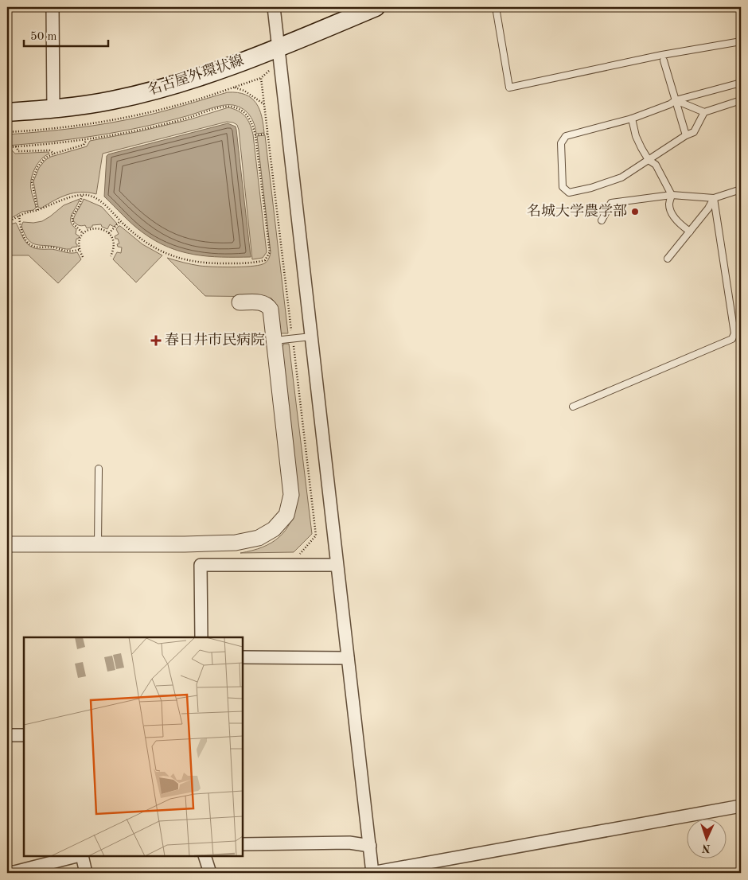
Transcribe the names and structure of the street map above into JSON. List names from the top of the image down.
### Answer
{
  "streets": {
    "main road": ["名古屋外環状線"]
  },
  "places": {
    "other": ["名城大学農学部"],
    "health": ["春日井市民病院"]
  },
  "scale_bar": "50 m",
  "north": "bottom"
}
